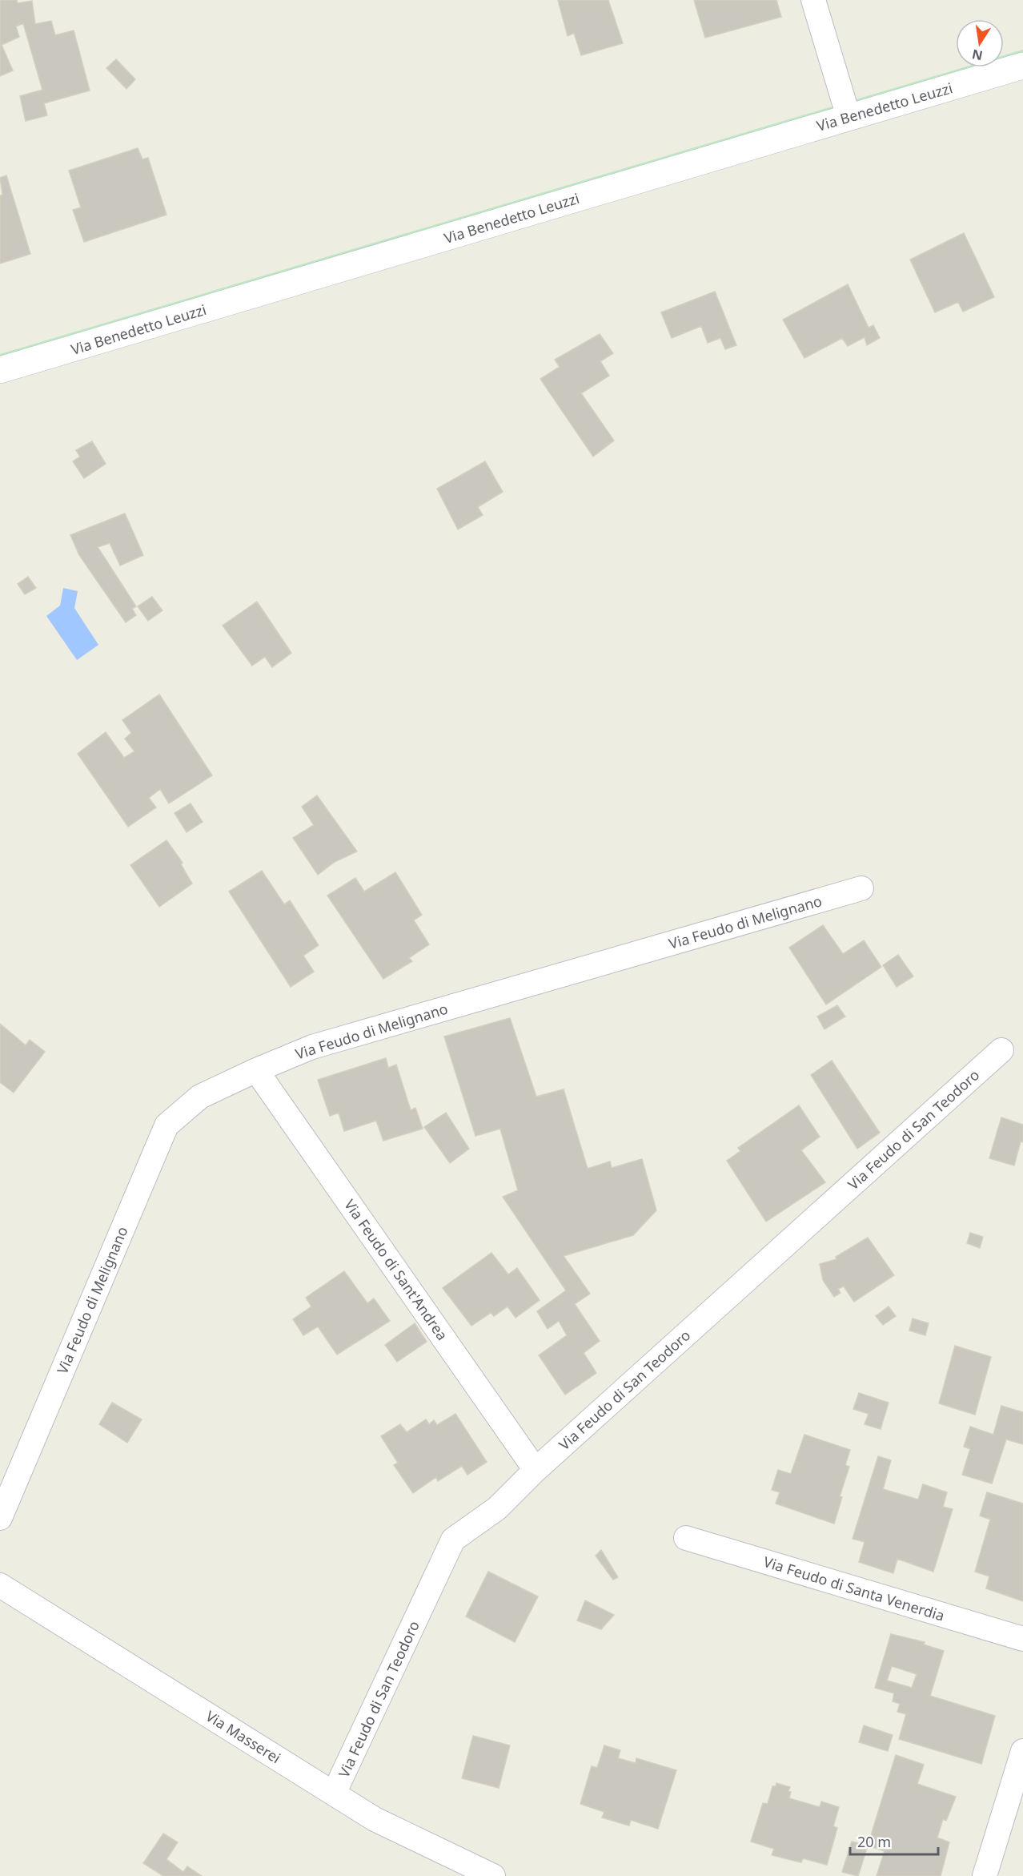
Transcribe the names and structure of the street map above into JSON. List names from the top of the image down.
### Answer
{
  "streets": {
    "street": [
      "Via Benedetto Leuzzi",
      "Via Feudo di Melignano",
      "Via Feudo di San Teodoro",
      "Via Feudo di Sant'Andrea",
      "Via Feudo di Santa Venerdia",
      "Via Masserei"
    ]
  },
  "crossings": [
    ["Via Feudo di Melignano", "Via Feudo di Sant'Andrea"],
    ["Via Feudo di San Teodoro", "Via Feudo di Sant'Andrea"],
    ["Via Feudo di San Teodoro", "Via Masserei"]
  ],
  "scale_bar": "20 m",
  "north": "bottom"
}
